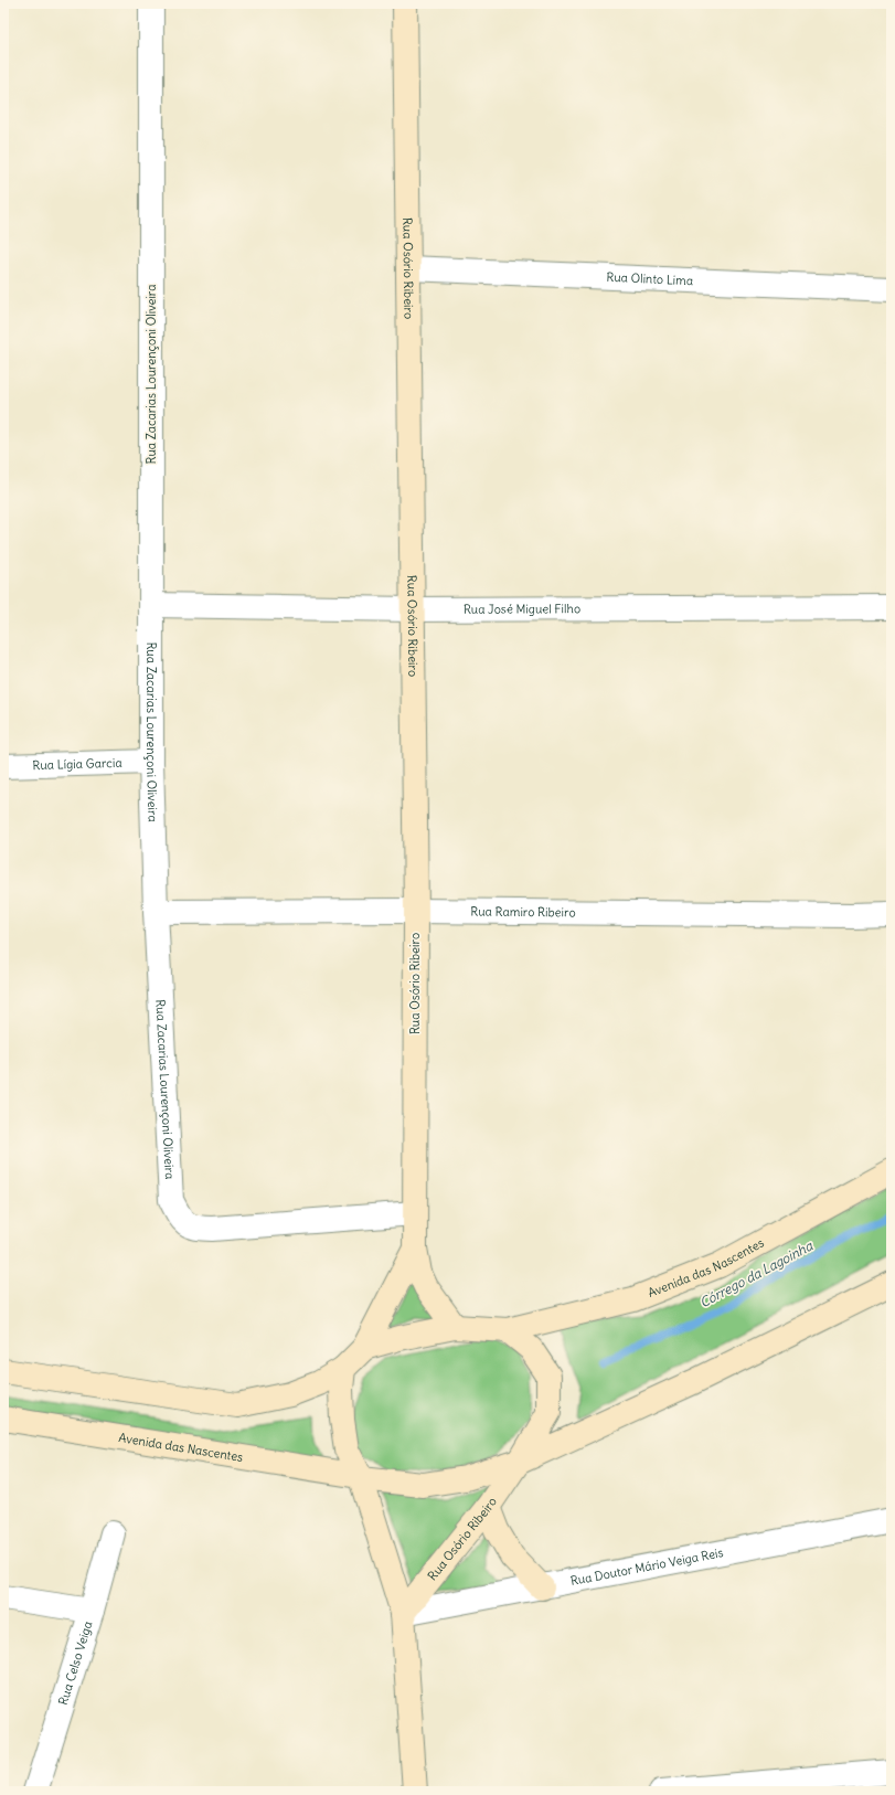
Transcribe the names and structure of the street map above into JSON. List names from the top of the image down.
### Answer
{
  "streets": {
    "street": [
      "Rua Osório Ribeiro",
      "Rua Olinto Lima",
      "Rua Zacarias Lourençoni Oliveira",
      "Rua José Miguel Filho",
      "Rua Lígia Garcia",
      "Rua Ramiro Ribeiro",
      "Avenida das Nascentes",
      "Rua Doutor Mário Veiga Reis",
      "Rua Celso Veiga"
    ]
  },
  "crossings": [
    ["Rua Osório Ribeiro", "Rua Olinto Lima"],
    ["Rua Osório Ribeiro", "Rua Zacarias Lourençoni Oliveira"],
    ["Rua Osório Ribeiro", "Rua José Miguel Filho"],
    ["Rua Osório Ribeiro", "Rua Ramiro Ribeiro"],
    ["Rua Osório Ribeiro", "Avenida das Nascentes"],
    ["Rua Osório Ribeiro", "Rua Doutor Mário Veiga Reis"],
    ["Rua Zacarias Lourençoni Oliveira", "Rua José Miguel Filho"],
    ["Rua Zacarias Lourençoni Oliveira", "Rua Lígia Garcia"],
    ["Rua Zacarias Lourençoni Oliveira", "Rua Ramiro Ribeiro"]
  ],
  "water": ["Córrego da Lagoinha"]
}
